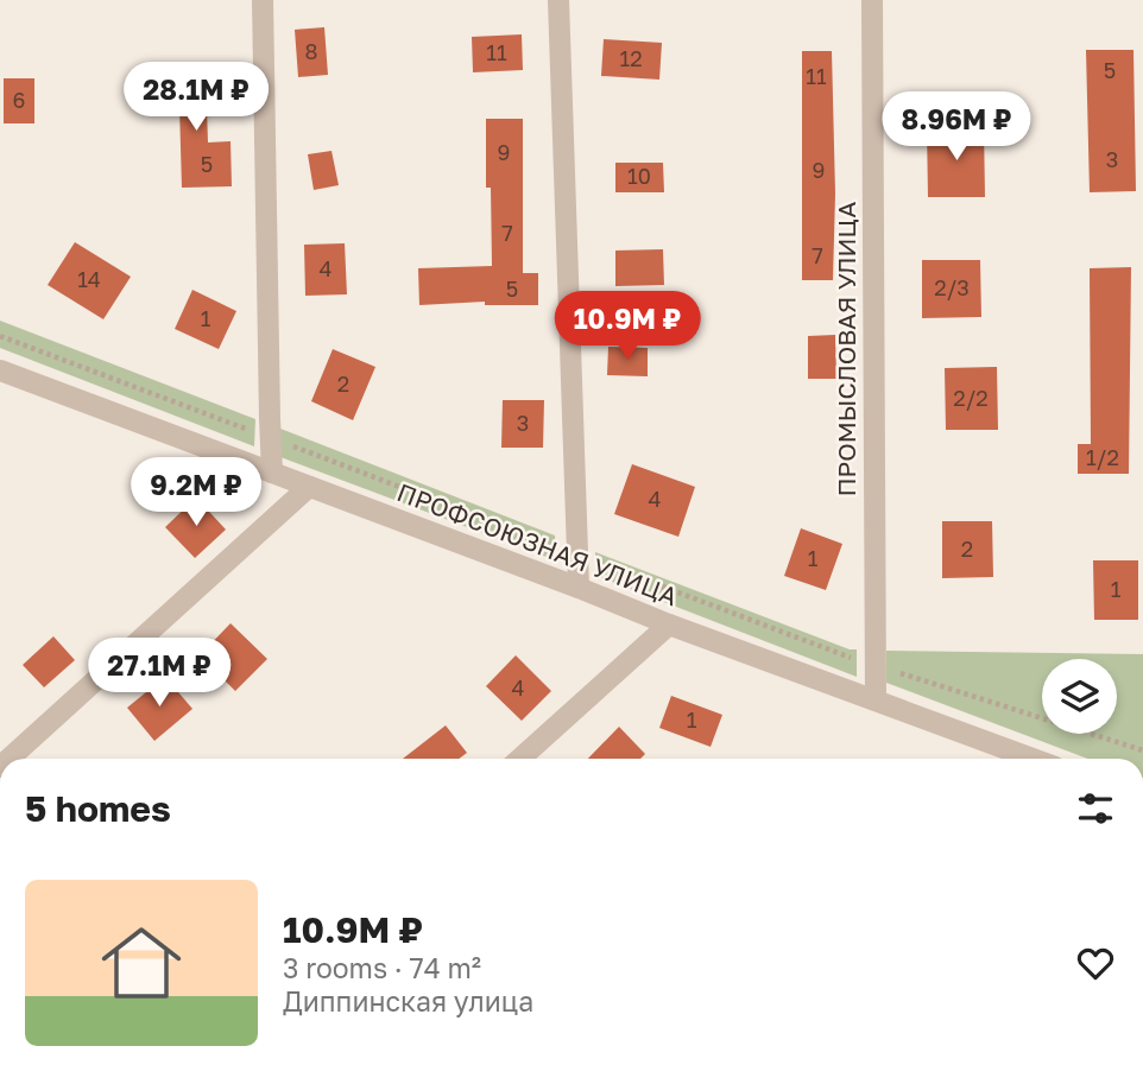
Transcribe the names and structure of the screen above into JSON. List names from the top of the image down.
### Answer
{
  "streets": {
    "street": ["ПРОМЫСЛОВАЯ УЛИЦА", "ПРОФСОЮЗНАЯ УЛИЦА"]
  },
  "crossings": [
    ["ПРОМЫСЛОВАЯ УЛИЦА", "ПРОФСОЮЗНАЯ УЛИЦА"]
  ],
  "house_numbers": [
    "8",
    "11",
    "12",
    "5",
    "11",
    "6",
    "9",
    "3",
    "5",
    "9",
    "10",
    "7",
    "7",
    "4",
    "14",
    "2/3",
    "5",
    "1",
    "2",
    "2/2",
    "3",
    "1/2",
    "4",
    "2",
    "1",
    "1",
    "4",
    "1"
  ],
  "page": {
    "price": [
      "28.1M ₽",
      "8.96M ₽",
      "10.9M ₽",
      "9.2M ₽",
      "27.1M ₽"
    ],
    "heading": "5 homes",
    "list": [
      {
        "name": "10.9M ₽",
        "note": "3 rooms · 74 m² · Диппинская улица"
      }
    ]
  }
}
